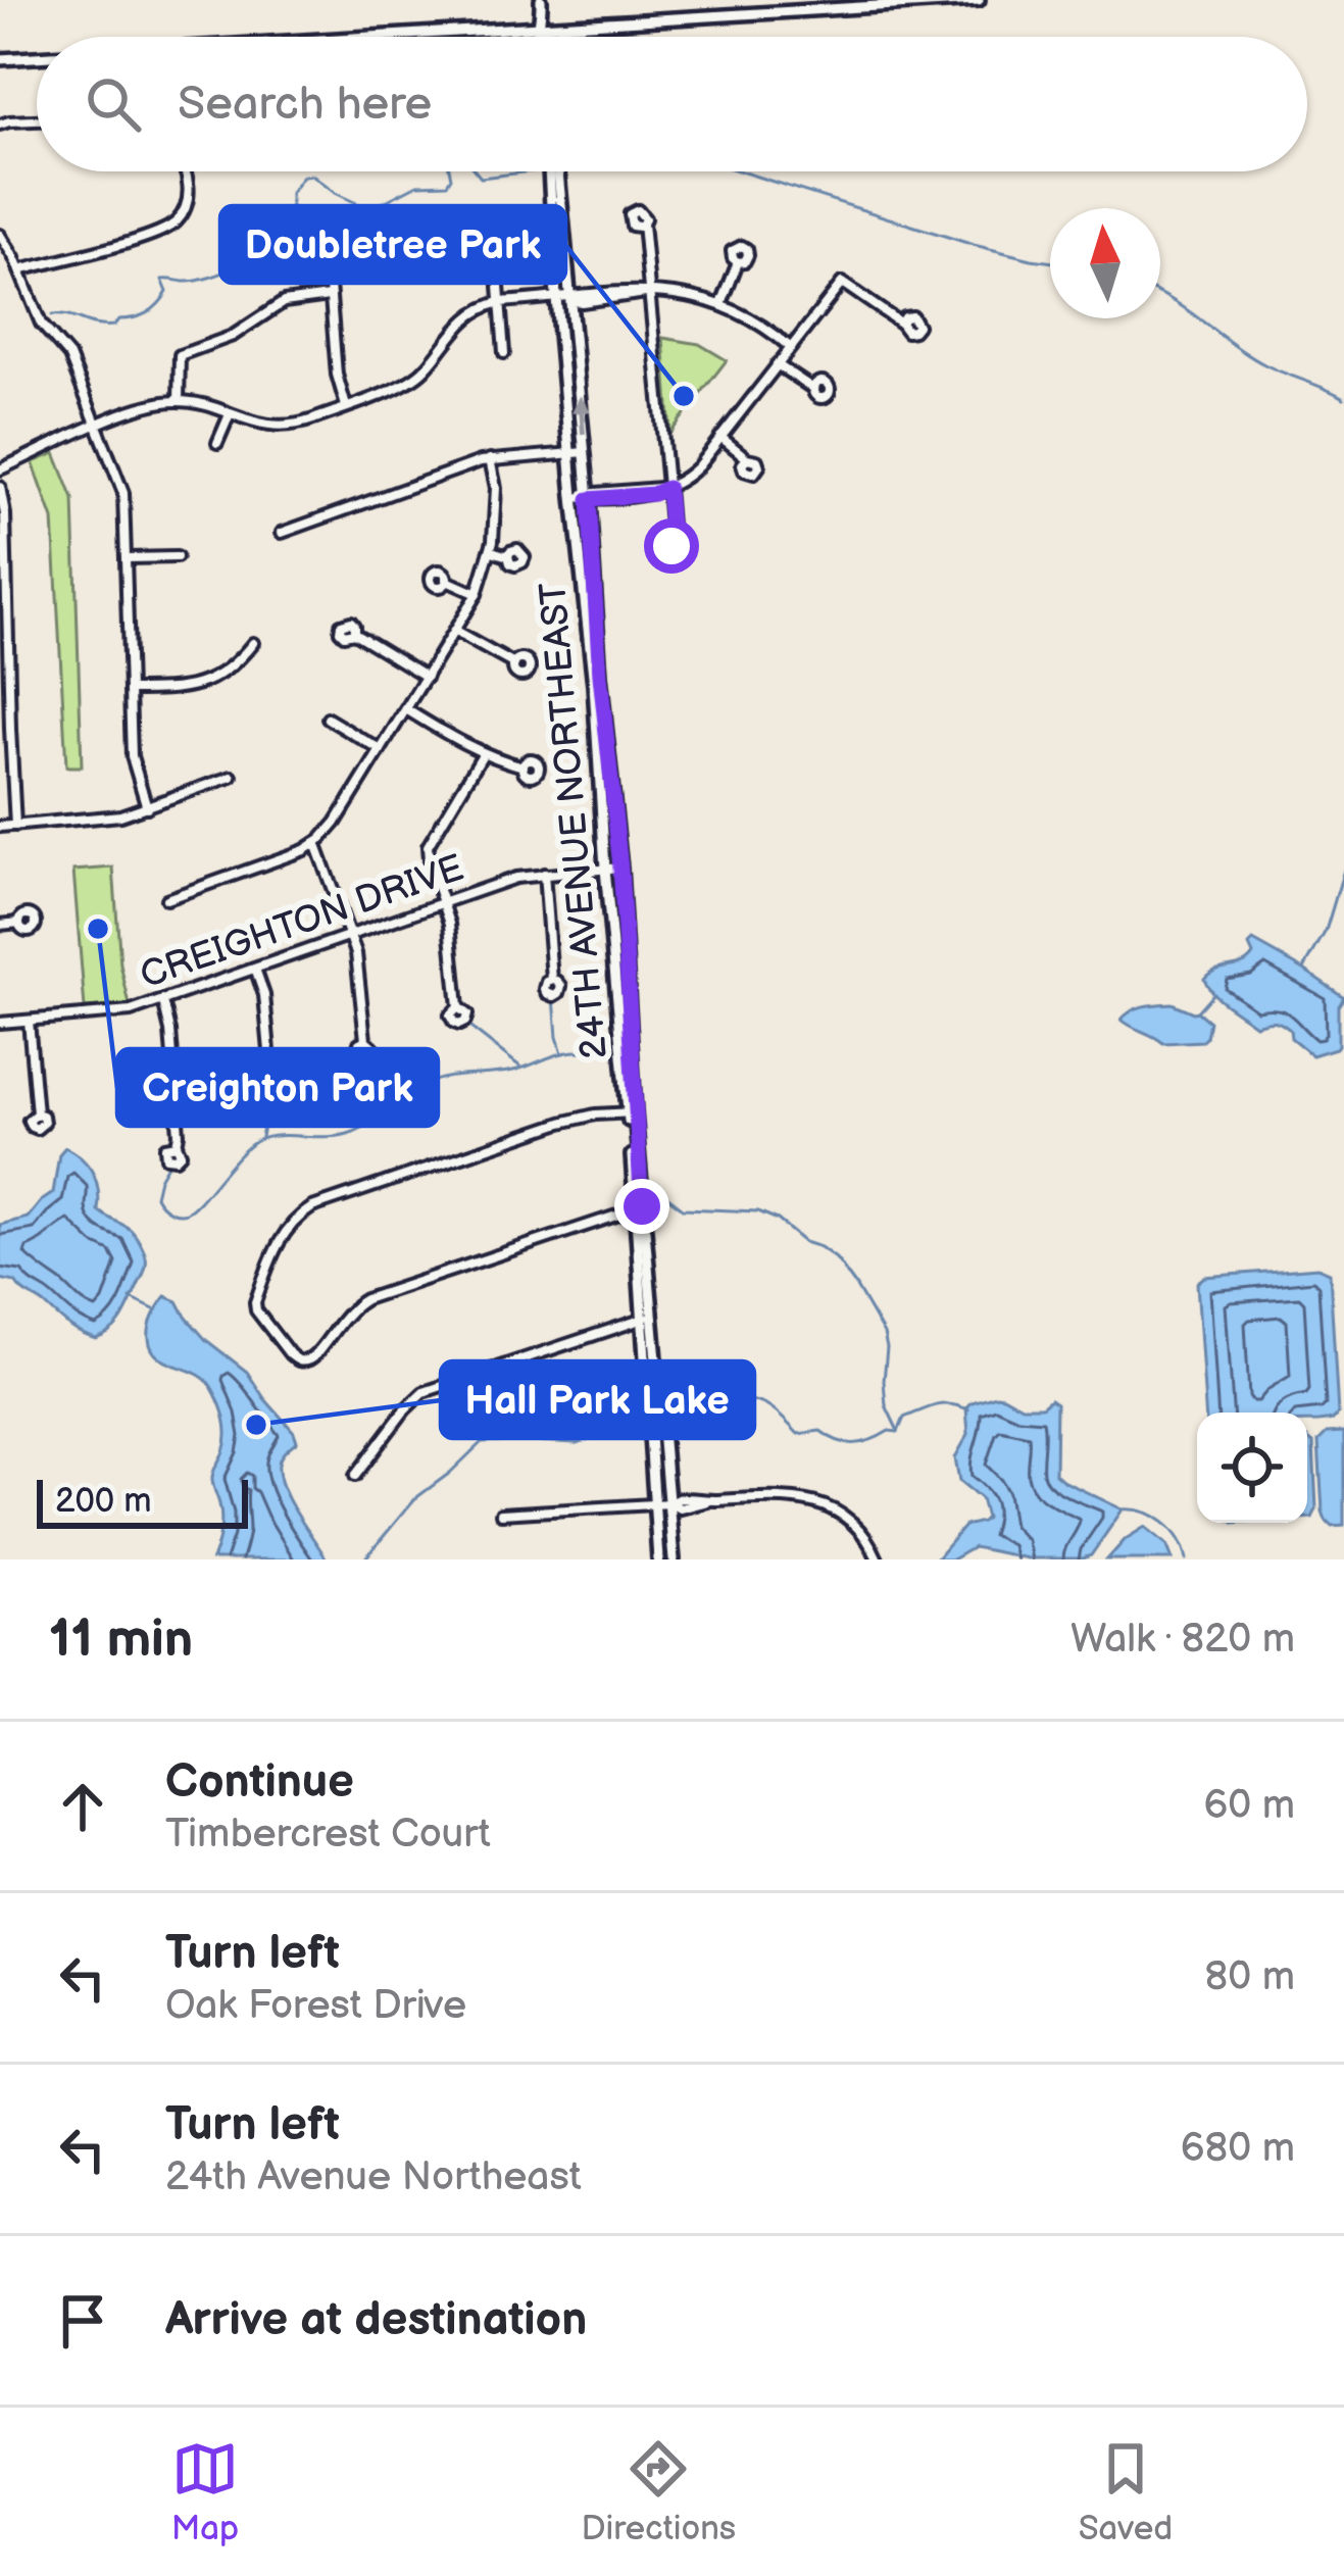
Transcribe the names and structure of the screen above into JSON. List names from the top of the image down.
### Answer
{
  "streets": {
    "street": ["24TH AVENUE NORTHEAST", "CREIGHTON DRIVE"]
  },
  "crossings": [
    ["24TH AVENUE NORTHEAST", "CREIGHTON DRIVE"]
  ],
  "places": ["Doubletree Park", "Creighton Park", "Hall Park Lake"],
  "scale_bar": "200 m",
  "north": "top",
  "page": {
    "search": "Search here",
    "scale": "200 m",
    "heading": ["11 min", "Walk · 820 m"],
    "list": [
      ["Continue", "Timbercrest Court", "60 m"],
      ["Turn left", "Oak Forest Drive", "80 m"],
      ["Turn left", "24th Avenue Northeast", "680 m"],
      "Arrive at destination"
    ],
    "nav": ["Map", "Directions", "Saved"]
  }
}
